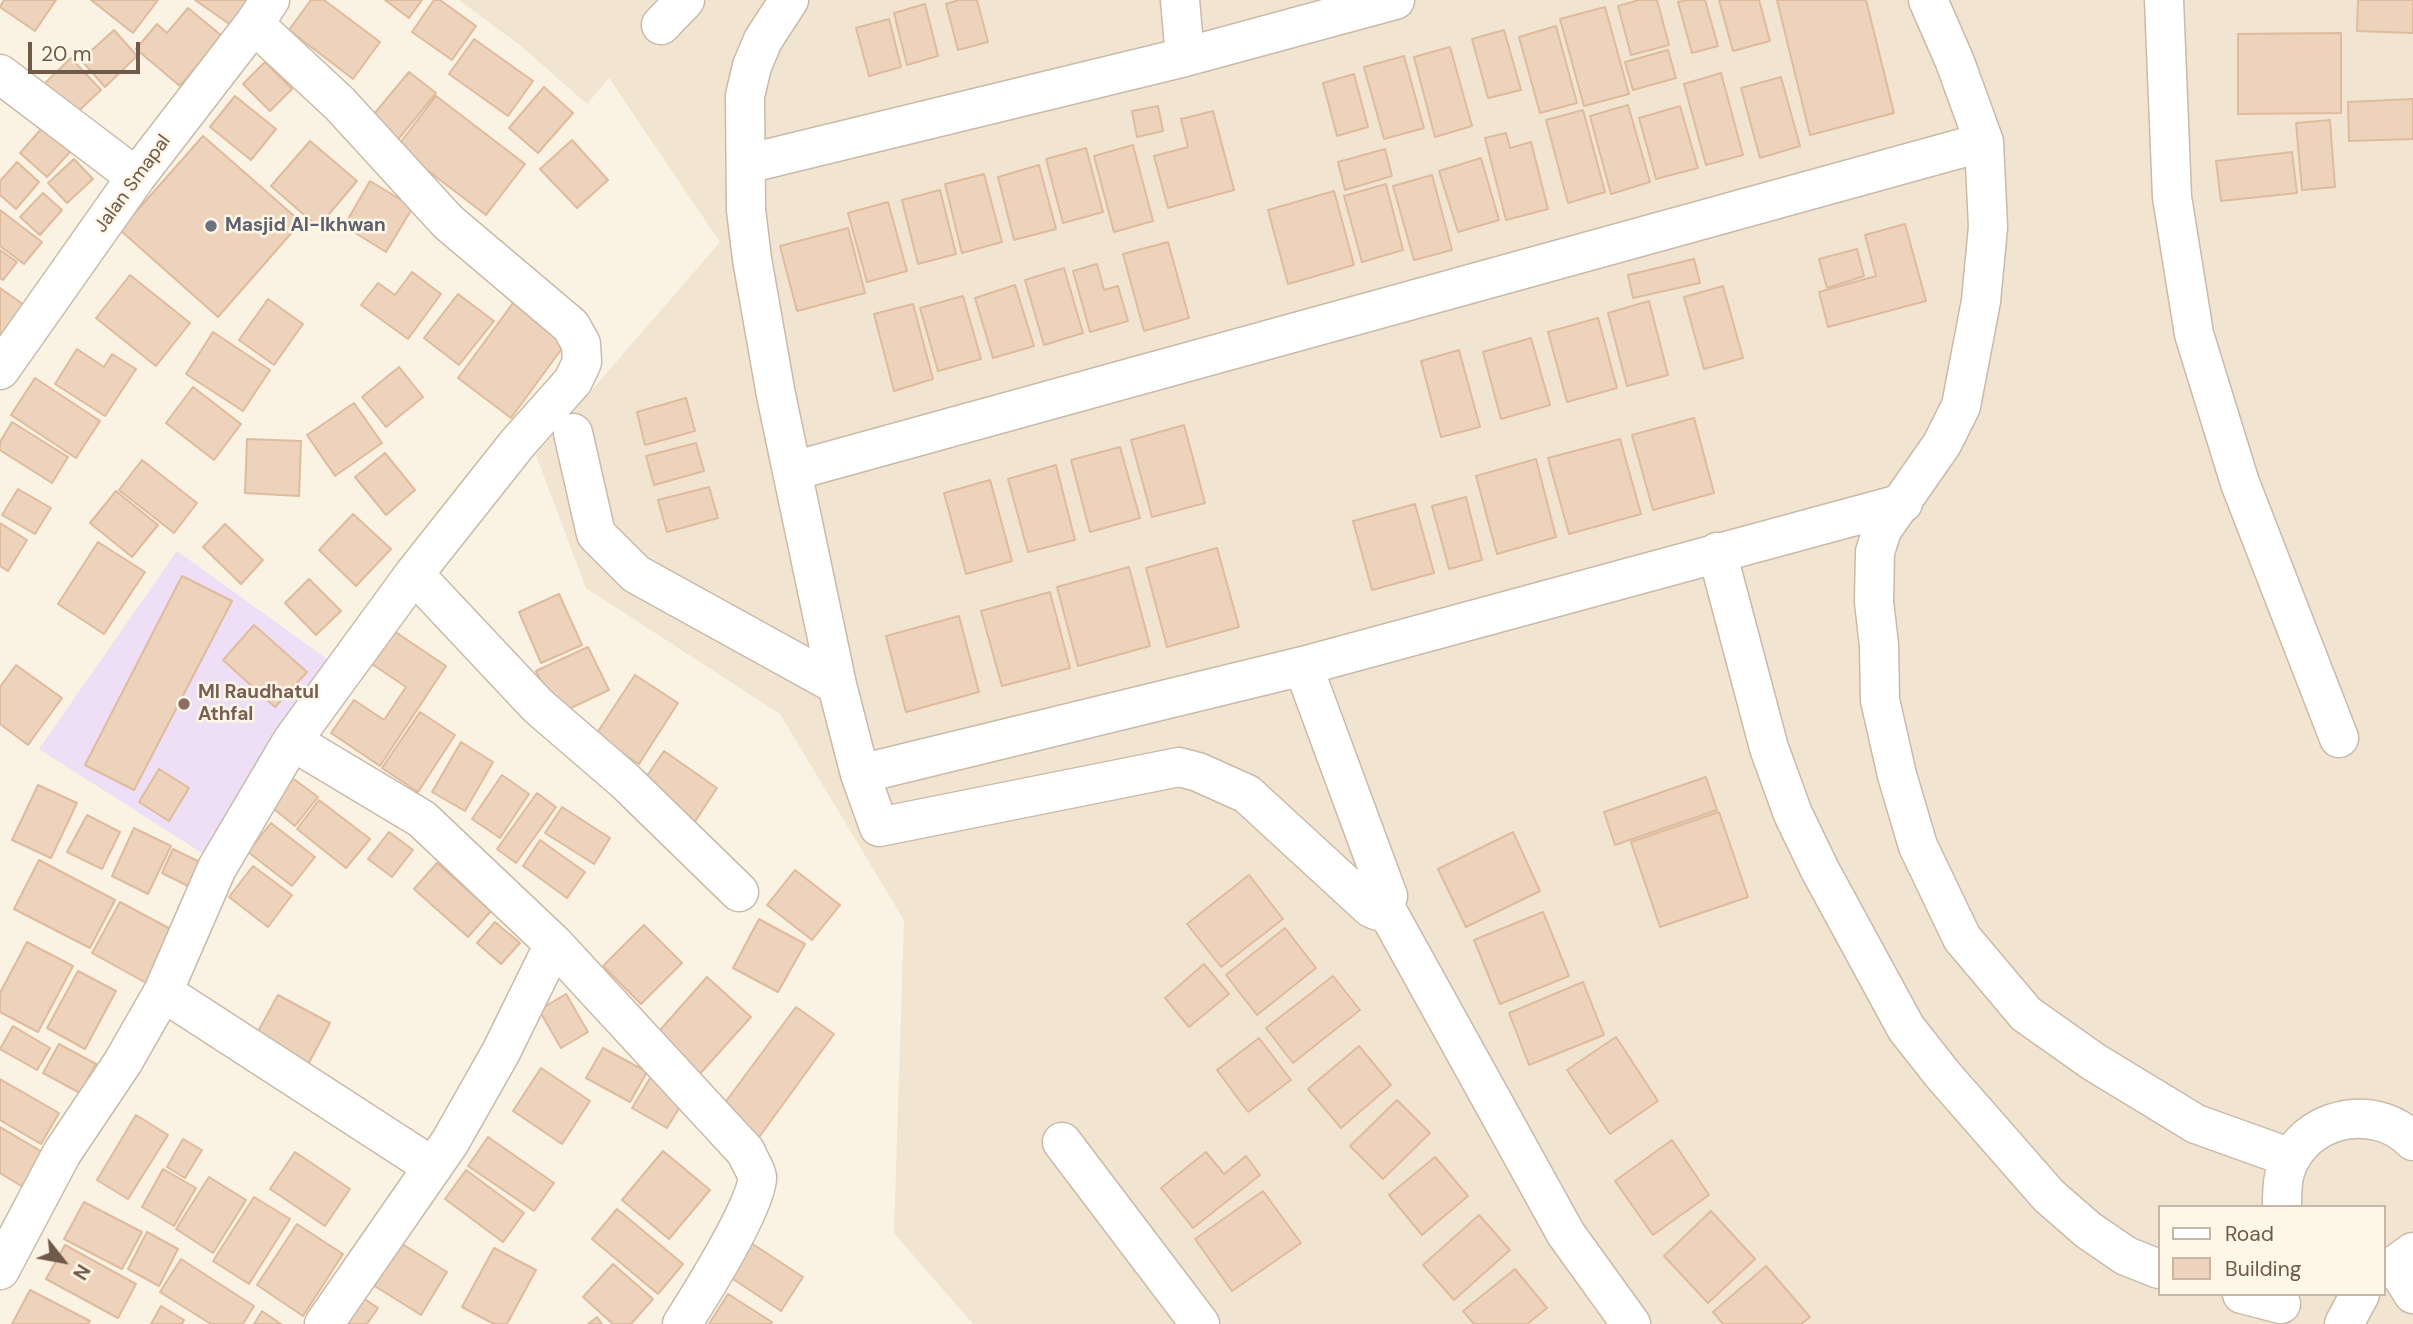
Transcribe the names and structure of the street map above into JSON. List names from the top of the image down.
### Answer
{
  "streets": {
    "street": ["Jalan Smapal"]
  },
  "places": ["Masjid Al-Ikhwan", "MI Raudhatul Athfal"],
  "legend": ["Road", "Building"],
  "scale_bar": "20 m",
  "north": "bottom right"
}
